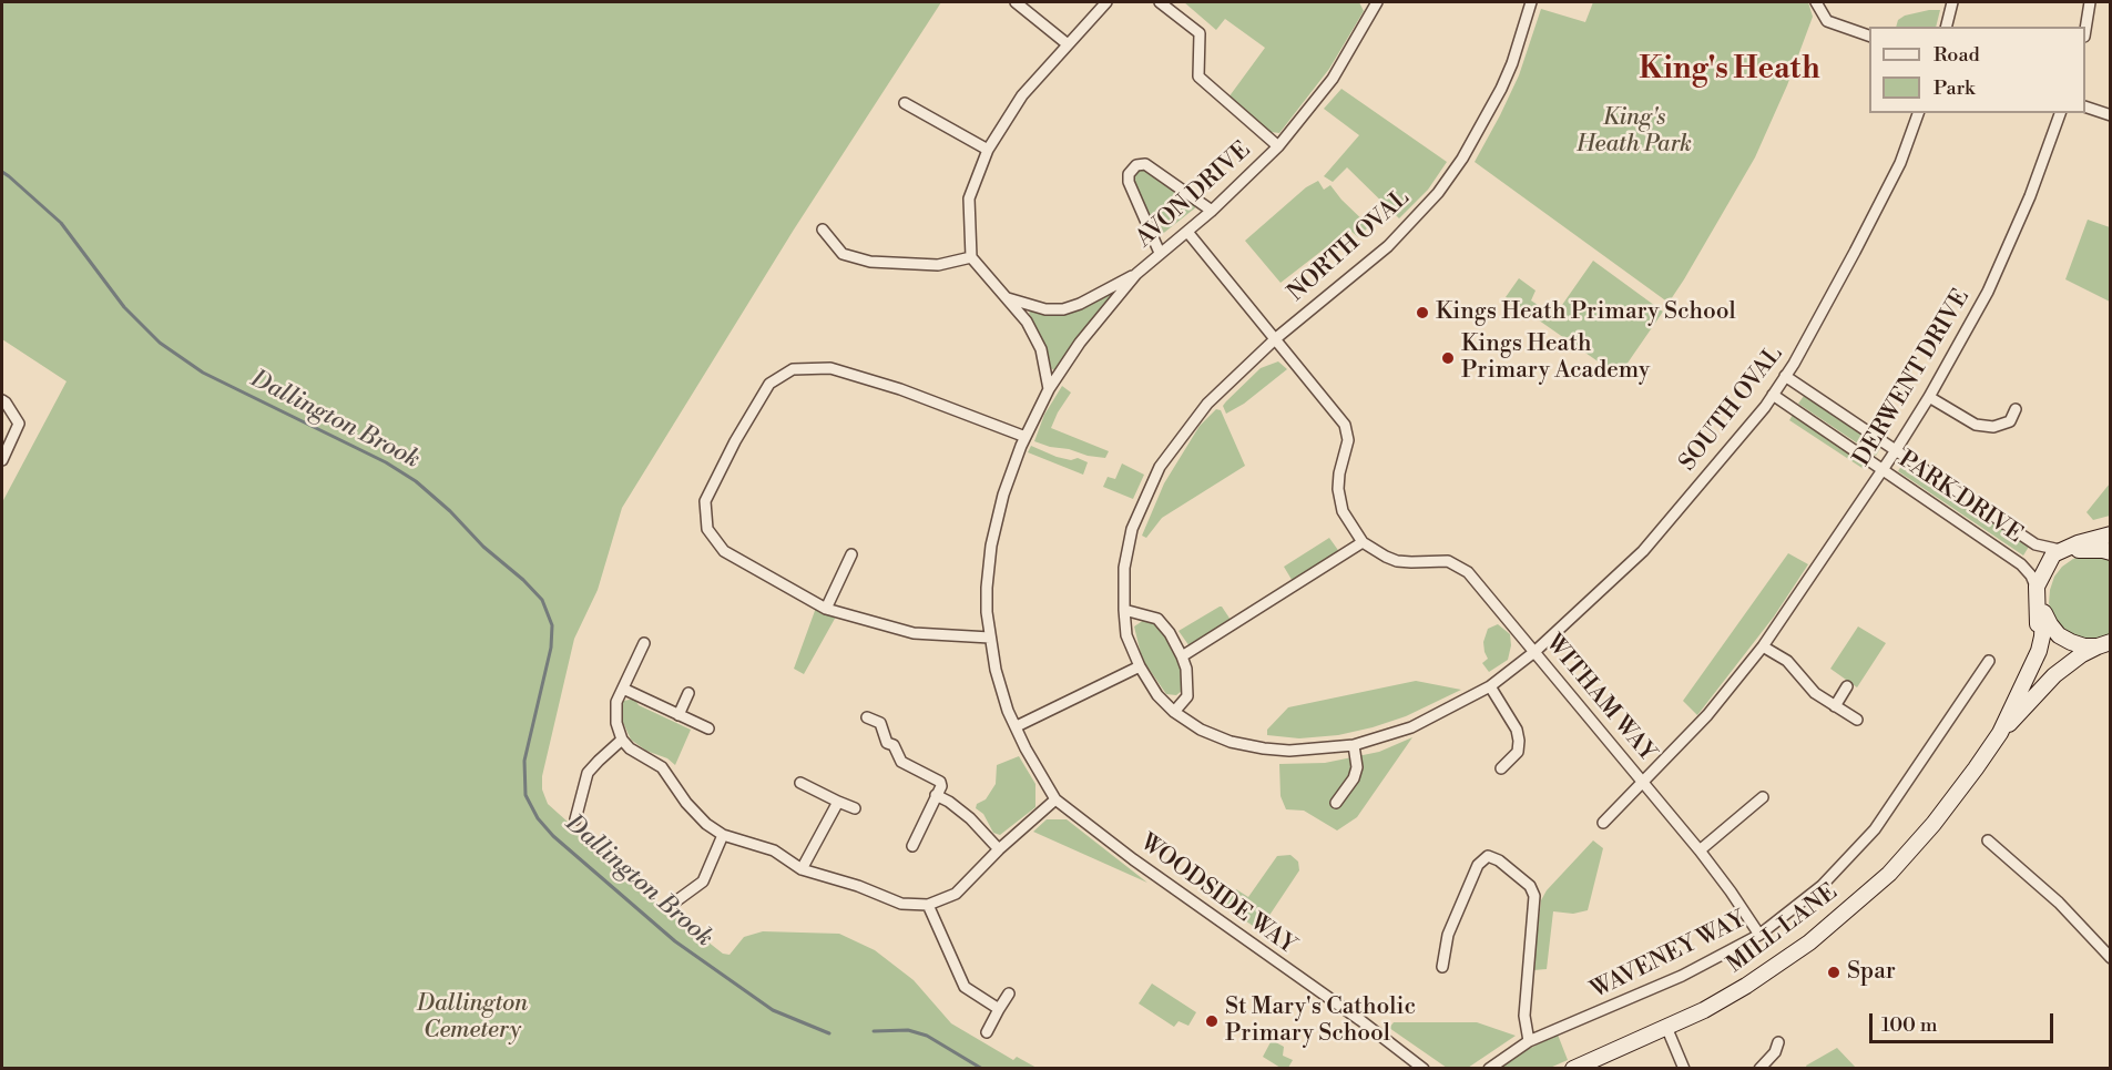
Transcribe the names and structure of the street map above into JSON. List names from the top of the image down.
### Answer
{
  "streets": {
    "street": [
      "AVON DRIVE",
      "NORTH OVAL",
      "DERWENT DRIVE",
      "SOUTH OVAL",
      "PARK DRIVE",
      "WITHAM WAY",
      "WOODSIDE WAY",
      "MILL LANE",
      "WAVENEY WAY"
    ]
  },
  "crossings": [
    ["AVON DRIVE", "WOODSIDE WAY"],
    ["NORTH OVAL", "SOUTH OVAL"],
    ["DERWENT DRIVE", "PARK DRIVE"],
    ["DERWENT DRIVE", "WITHAM WAY"],
    ["SOUTH OVAL", "PARK DRIVE"],
    ["SOUTH OVAL", "WITHAM WAY"],
    ["PARK DRIVE", "MILL LANE"],
    ["WITHAM WAY", "WAVENEY WAY"]
  ],
  "districts": ["King's Heath"],
  "water": ["Dallington Brook"],
  "parks": ["King's Heath Park", "Dallington Cemetery"],
  "places": [
    "Kings Heath Primary School",
    "Kings Heath Primary Academy",
    "Spar",
    "St Mary's Catholic Primary School"
  ],
  "legend": ["Road", "Park"],
  "scale_bar": "100 m"
}
